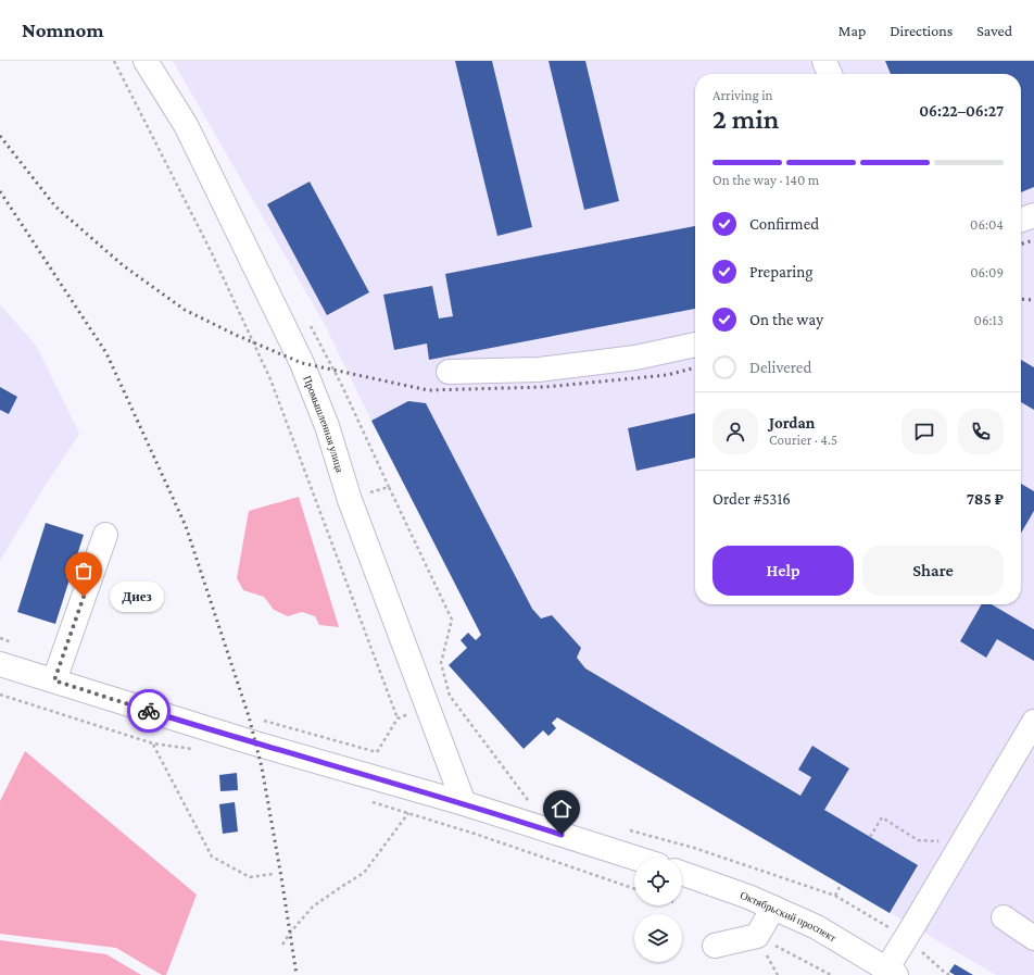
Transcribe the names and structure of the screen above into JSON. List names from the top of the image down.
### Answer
{
  "streets": {
    "main road": ["Промышленная улица", "Октябрьский проспект"]
  },
  "places": ["Диез"],
  "page": {
    "header": "Nomnom",
    "nav": ["Map", "Directions", "Saved"],
    "heading": ["2 min", "Arriving in", "06:22–06:27"],
    "panel": [
      "Jordan",
      "Courier · 4.5",
      "Order #5316",
      "785 ₽"
    ],
    "bar": "On the way · 140 m",
    "list": [
      ["Confirmed", "06:04"],
      ["Preparing", "06:09"],
      ["On the way", "06:13"],
      "Delivered"
    ],
    "buttons": ["Help", "Share"],
    "bubble": "Диез"
  }
}
